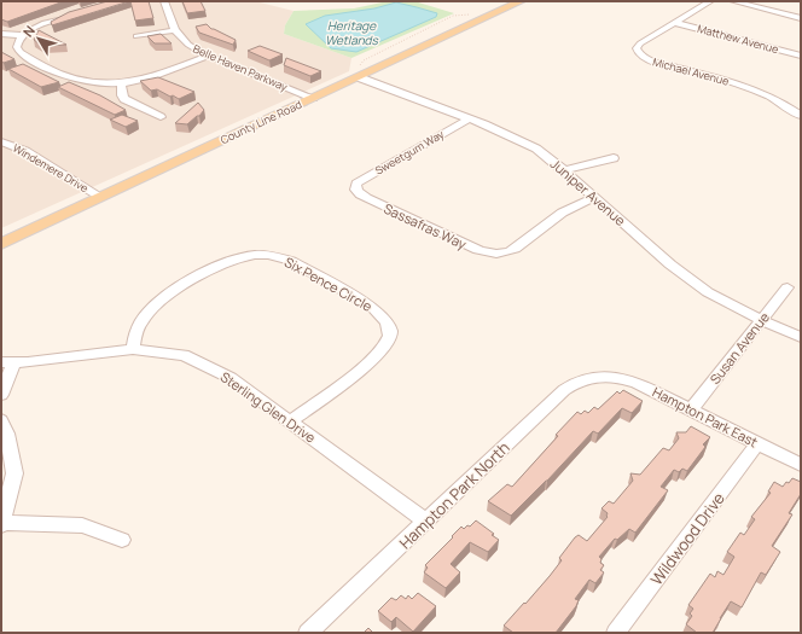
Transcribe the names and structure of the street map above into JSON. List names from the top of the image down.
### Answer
{
  "streets": {
    "main road": ["County Line Road"],
    "street": [
      "Matthew Avenue",
      "Belle Haven Parkway",
      "Michael Avenue",
      "Sweetgum Way",
      "Windemere Drive",
      "Juniper Avenue",
      "Sassafras Way",
      "Six Pence Circle",
      "Susan Avenue",
      "Sterling Glen Drive",
      "Hampton Park East",
      "Hampton Park North",
      "Wildwood Drive"
    ]
  },
  "crossings": [
    ["Matthew Avenue", "Michael Avenue"],
    ["Belle Haven Parkway", "County Line Road"],
    ["County Line Road", "Windemere Drive"],
    ["County Line Road", "Juniper Avenue"],
    ["Sweetgum Way", "Juniper Avenue"],
    ["Sweetgum Way", "Sassafras Way"],
    ["Juniper Avenue", "Sassafras Way"],
    ["Juniper Avenue", "Susan Avenue"],
    ["Six Pence Circle", "Sterling Glen Drive"],
    ["Susan Avenue", "Hampton Park East"],
    ["Sterling Glen Drive", "Hampton Park North"],
    ["Hampton Park East", "Hampton Park North"],
    ["Hampton Park East", "Wildwood Drive"]
  ],
  "water": ["Heritage Wetlands"],
  "north": "top left"
}
